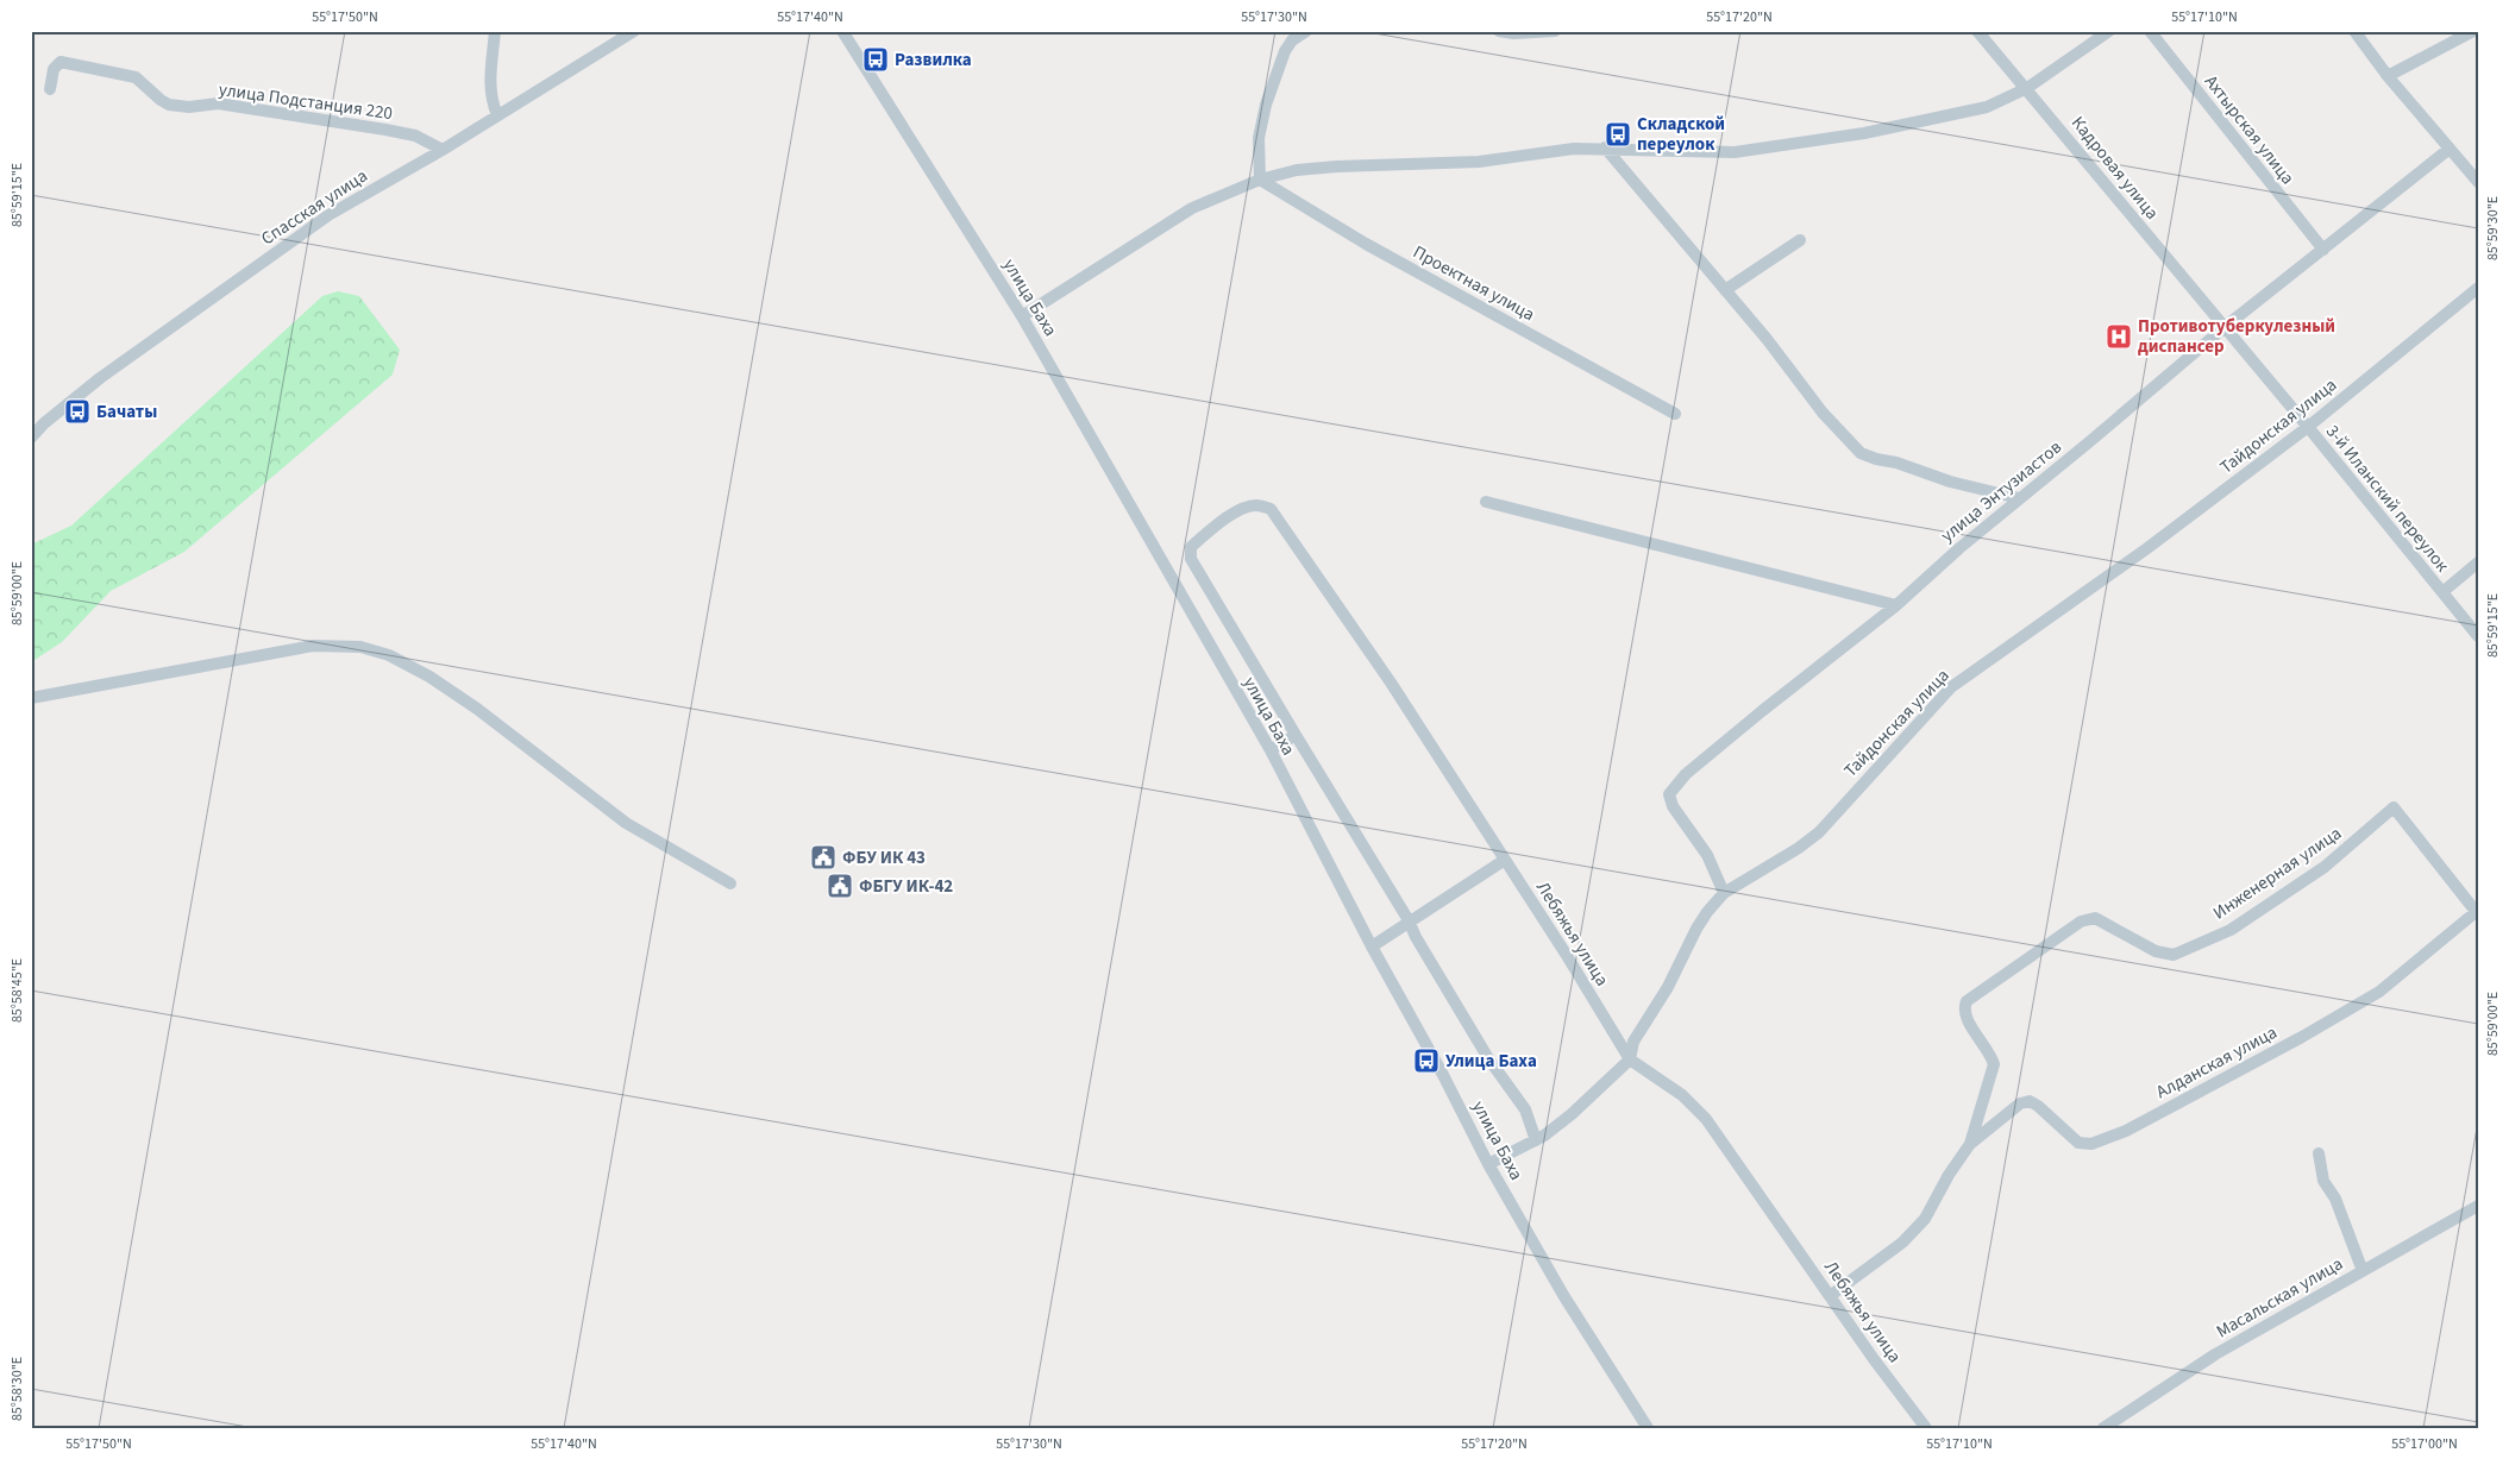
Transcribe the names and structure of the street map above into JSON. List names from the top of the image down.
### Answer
{
  "streets": {
    "street": [
      "улица Подстанция 220",
      "Ахтырская улица",
      "Кадровая улица",
      "Спасская улица",
      "Проектная улица",
      "улица Баха",
      "Тайдонская улица",
      "улица Энтузиастов",
      "3-й Иланский переулок",
      "Инженерная улица",
      "Лебяжья улица",
      "Алданская улица",
      "Масальская улица"
    ]
  },
  "crossings": [
    ["улица Подстанция 220", "Спасская улица"],
    ["Ахтырская улица", "улица Энтузиастов"],
    ["Кадровая улица", "улица Энтузиастов"],
    ["Кадровая улица", "3-й Иланский переулок"],
    ["улица Баха", "Тайдонская улица"],
    ["Тайдонская улица", "улица Энтузиастов"],
    ["Тайдонская улица", "3-й Иланский переулок"],
    ["Тайдонская улица", "Лебяжья улица"],
    ["улица Энтузиастов", "3-й Иланский переулок"],
    ["Инженерная улица", "Лебяжья улица"],
    ["Инженерная улица", "Алданская улица"]
  ],
  "places": {
    "bus stop": [
      "Развилка",
      "Складской переулок",
      "Бачаты",
      "Улица Баха"
    ],
    "hospital": ["Противотуберкулезный диспансер"],
    "public building": ["ФБУ ИК 43", "ФБГУ ИК-42"]
  },
  "coordinates": [
    "55°17'50\"N",
    "55°17'40\"N",
    "55°17'30\"N",
    "55°17'20\"N",
    "55°17'10\"N",
    "85°59'15\"E",
    "85°59'30\"E",
    "85°59'00\"E",
    "85°58'45\"E",
    "85°58'30\"E",
    "55°17'00\"N"
  ]
}
